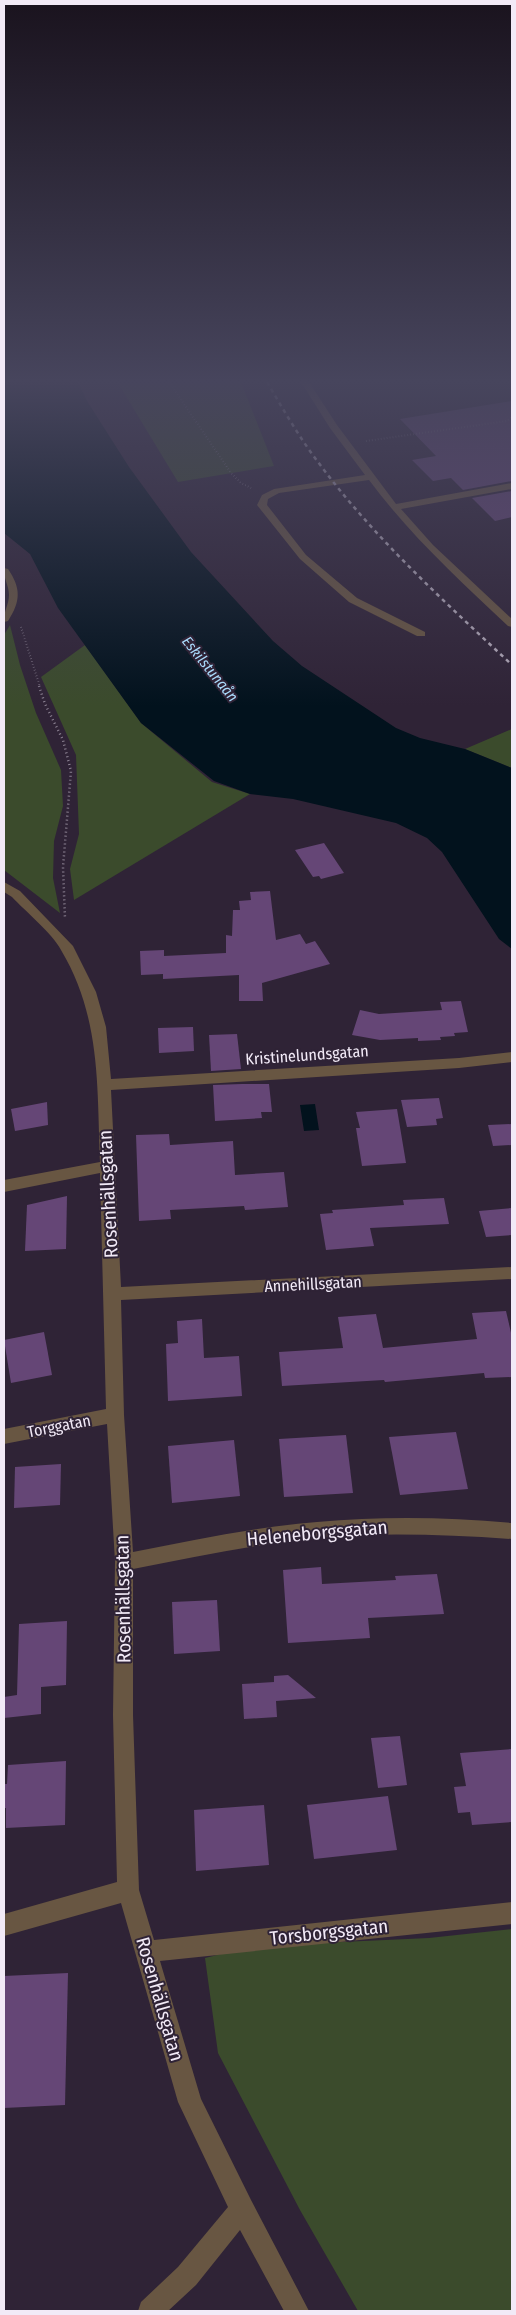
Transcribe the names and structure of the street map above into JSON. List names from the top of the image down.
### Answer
{
  "streets": {
    "street": [
      "Kristinelundsgatan",
      "Rosenhällsgatan",
      "Annehillsgatan",
      "Torggatan",
      "Heleneborgsgatan",
      "Torsborgsgatan"
    ]
  },
  "crossings": [
    ["Kristinelundsgatan", "Rosenhällsgatan"],
    ["Rosenhällsgatan", "Annehillsgatan"],
    ["Rosenhällsgatan", "Torggatan"],
    ["Rosenhällsgatan", "Heleneborgsgatan"],
    ["Rosenhällsgatan", "Torsborgsgatan"]
  ],
  "water": ["Eskilstunaån"]
}
